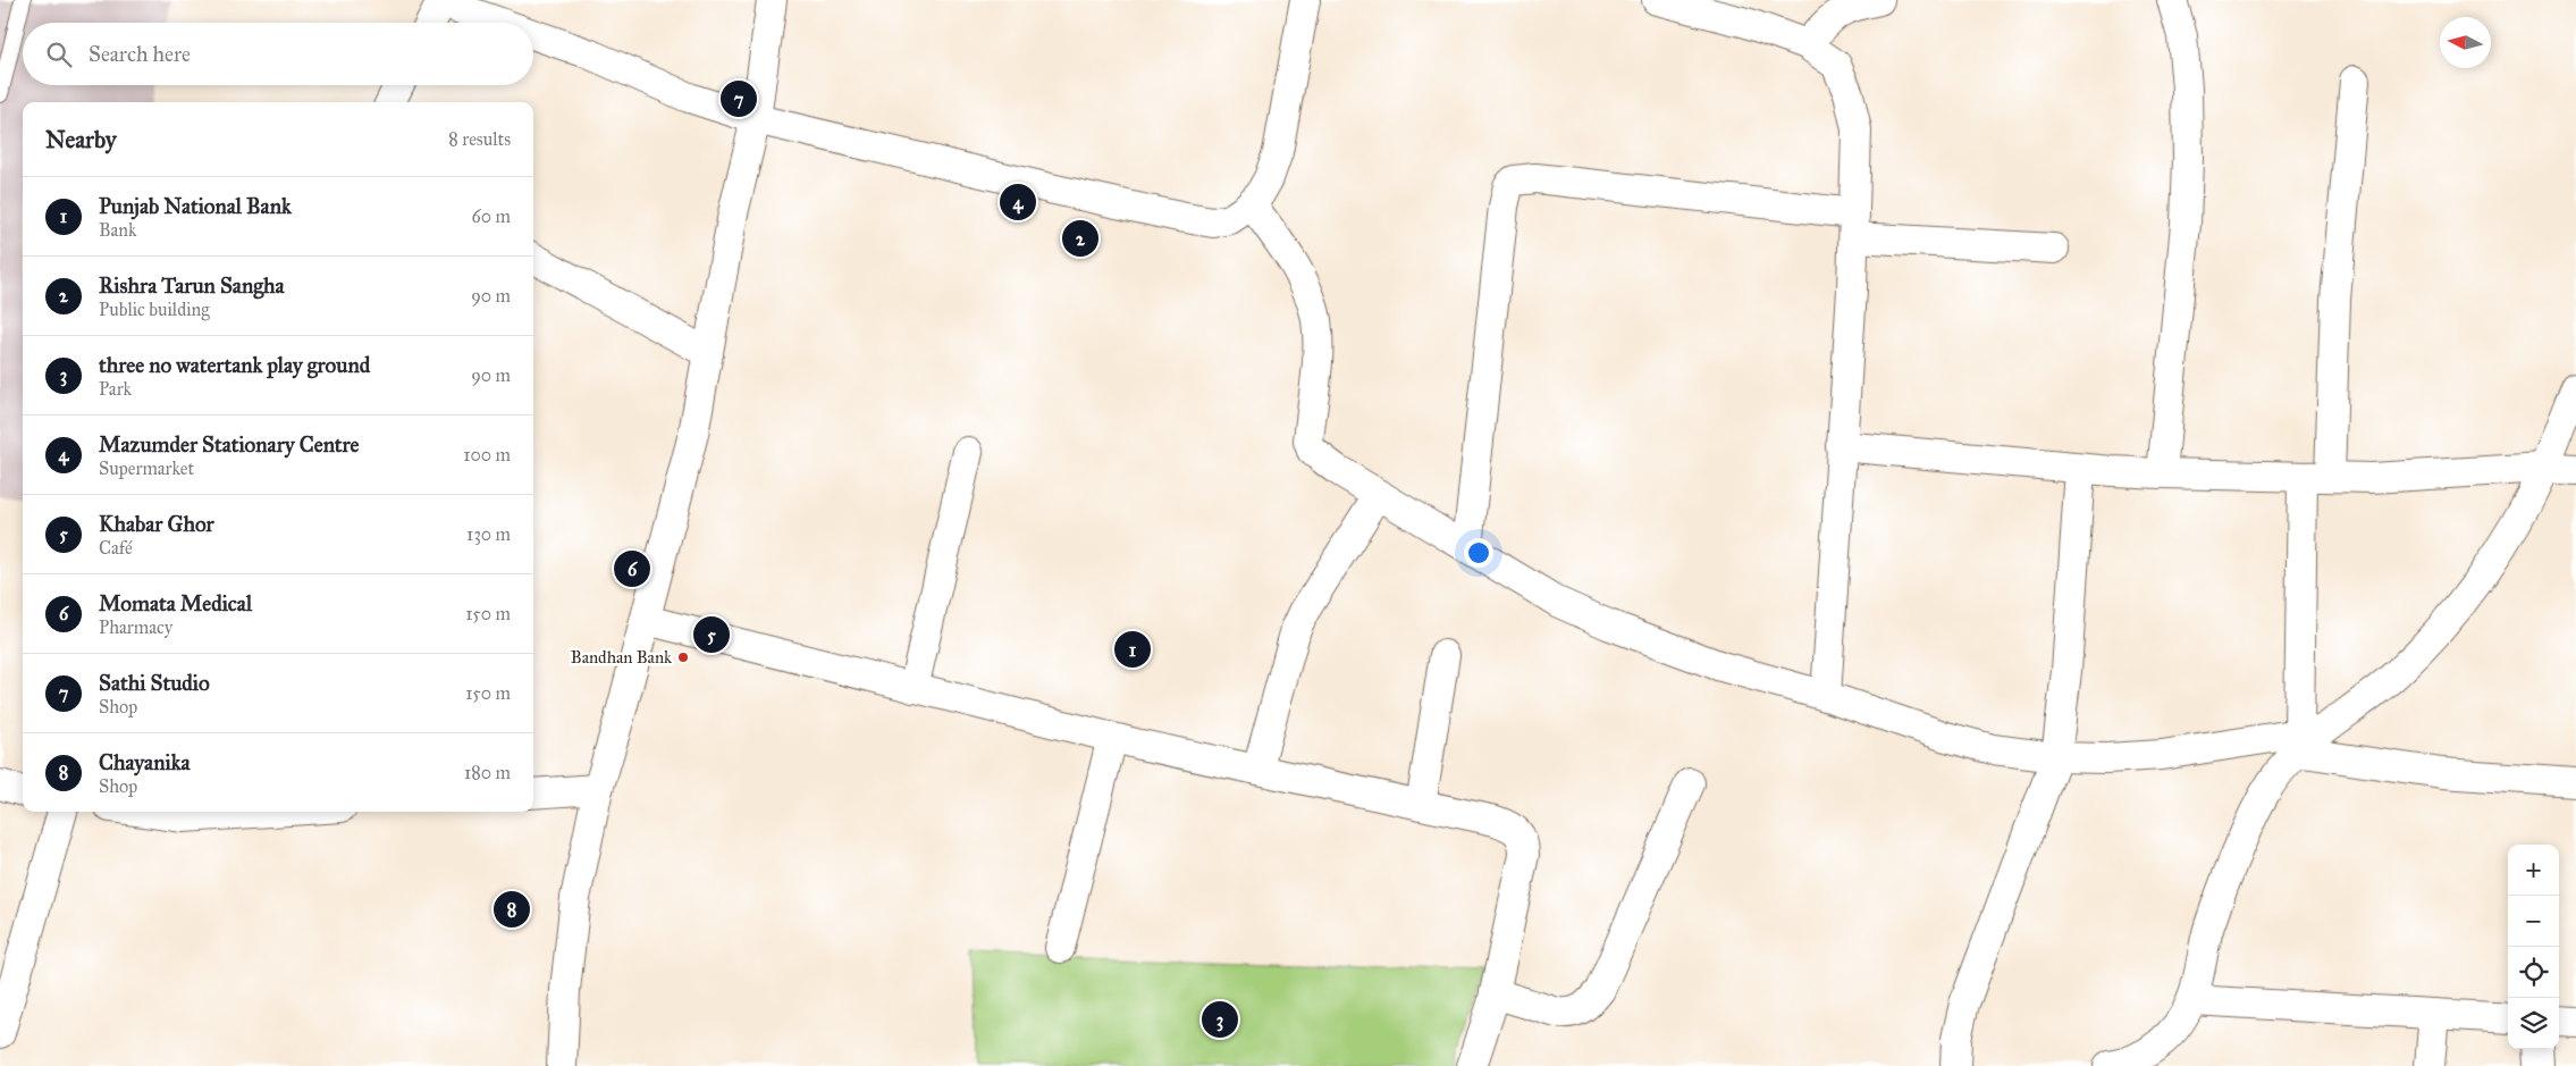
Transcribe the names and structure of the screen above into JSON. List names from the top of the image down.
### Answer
{
  "places": ["Bandhan Bank"],
  "north": "left",
  "page": {
    "search": "Search here",
    "pins": [
      "7",
      "4",
      "2",
      "6",
      "5",
      "1",
      "8",
      "3"
    ],
    "heading": ["Nearby", "8 results"],
    "list": [
      {
        "mark": "1",
        "name": "Punjab National Bank",
        "note": "Bank",
        "value": "60 m"
      },
      {
        "mark": "2",
        "name": "Rishra Tarun Sangha",
        "note": "Public building",
        "value": "90 m"
      },
      {
        "mark": "3",
        "name": "three no watertank play ground",
        "note": "Park",
        "value": "90 m"
      },
      {
        "mark": "4",
        "name": "Mazumder Stationary Centre",
        "note": "Supermarket",
        "value": "100 m"
      },
      {
        "mark": "5",
        "name": "Khabar Ghor",
        "note": "Café",
        "value": "130 m"
      },
      {
        "mark": "6",
        "name": "Momata Medical",
        "note": "Pharmacy",
        "value": "150 m"
      },
      {
        "mark": "7",
        "name": "Sathi Studio",
        "note": "Shop",
        "value": "150 m"
      },
      {
        "mark": "8",
        "name": "Chayanika",
        "note": "Shop",
        "value": "180 m"
      }
    ],
    "map_buttons": ["+", "−"]
  }
}
